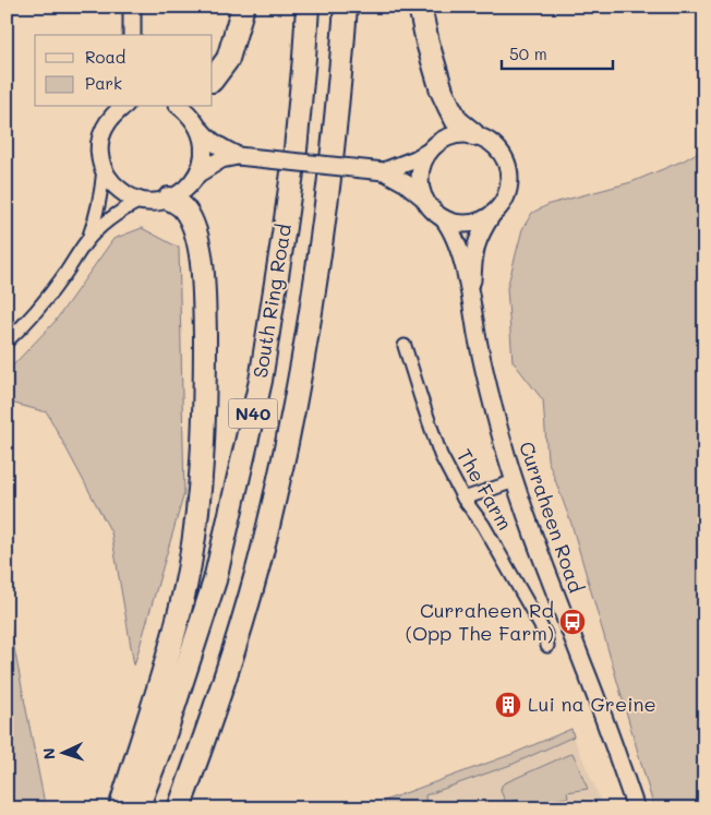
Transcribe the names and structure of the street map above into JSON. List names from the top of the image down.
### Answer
{
  "streets": {
    "highway": ["South Ring Road", "N40"],
    "street": ["The Farm", "Curraheen Road"]
  },
  "places": {
    "bus stop": ["Curraheen Rd (Opp The Farm)"],
    "building": ["Lui na Greine"]
  },
  "legend": ["Road", "Park"],
  "scale_bar": "50 m",
  "north": "left"
}
